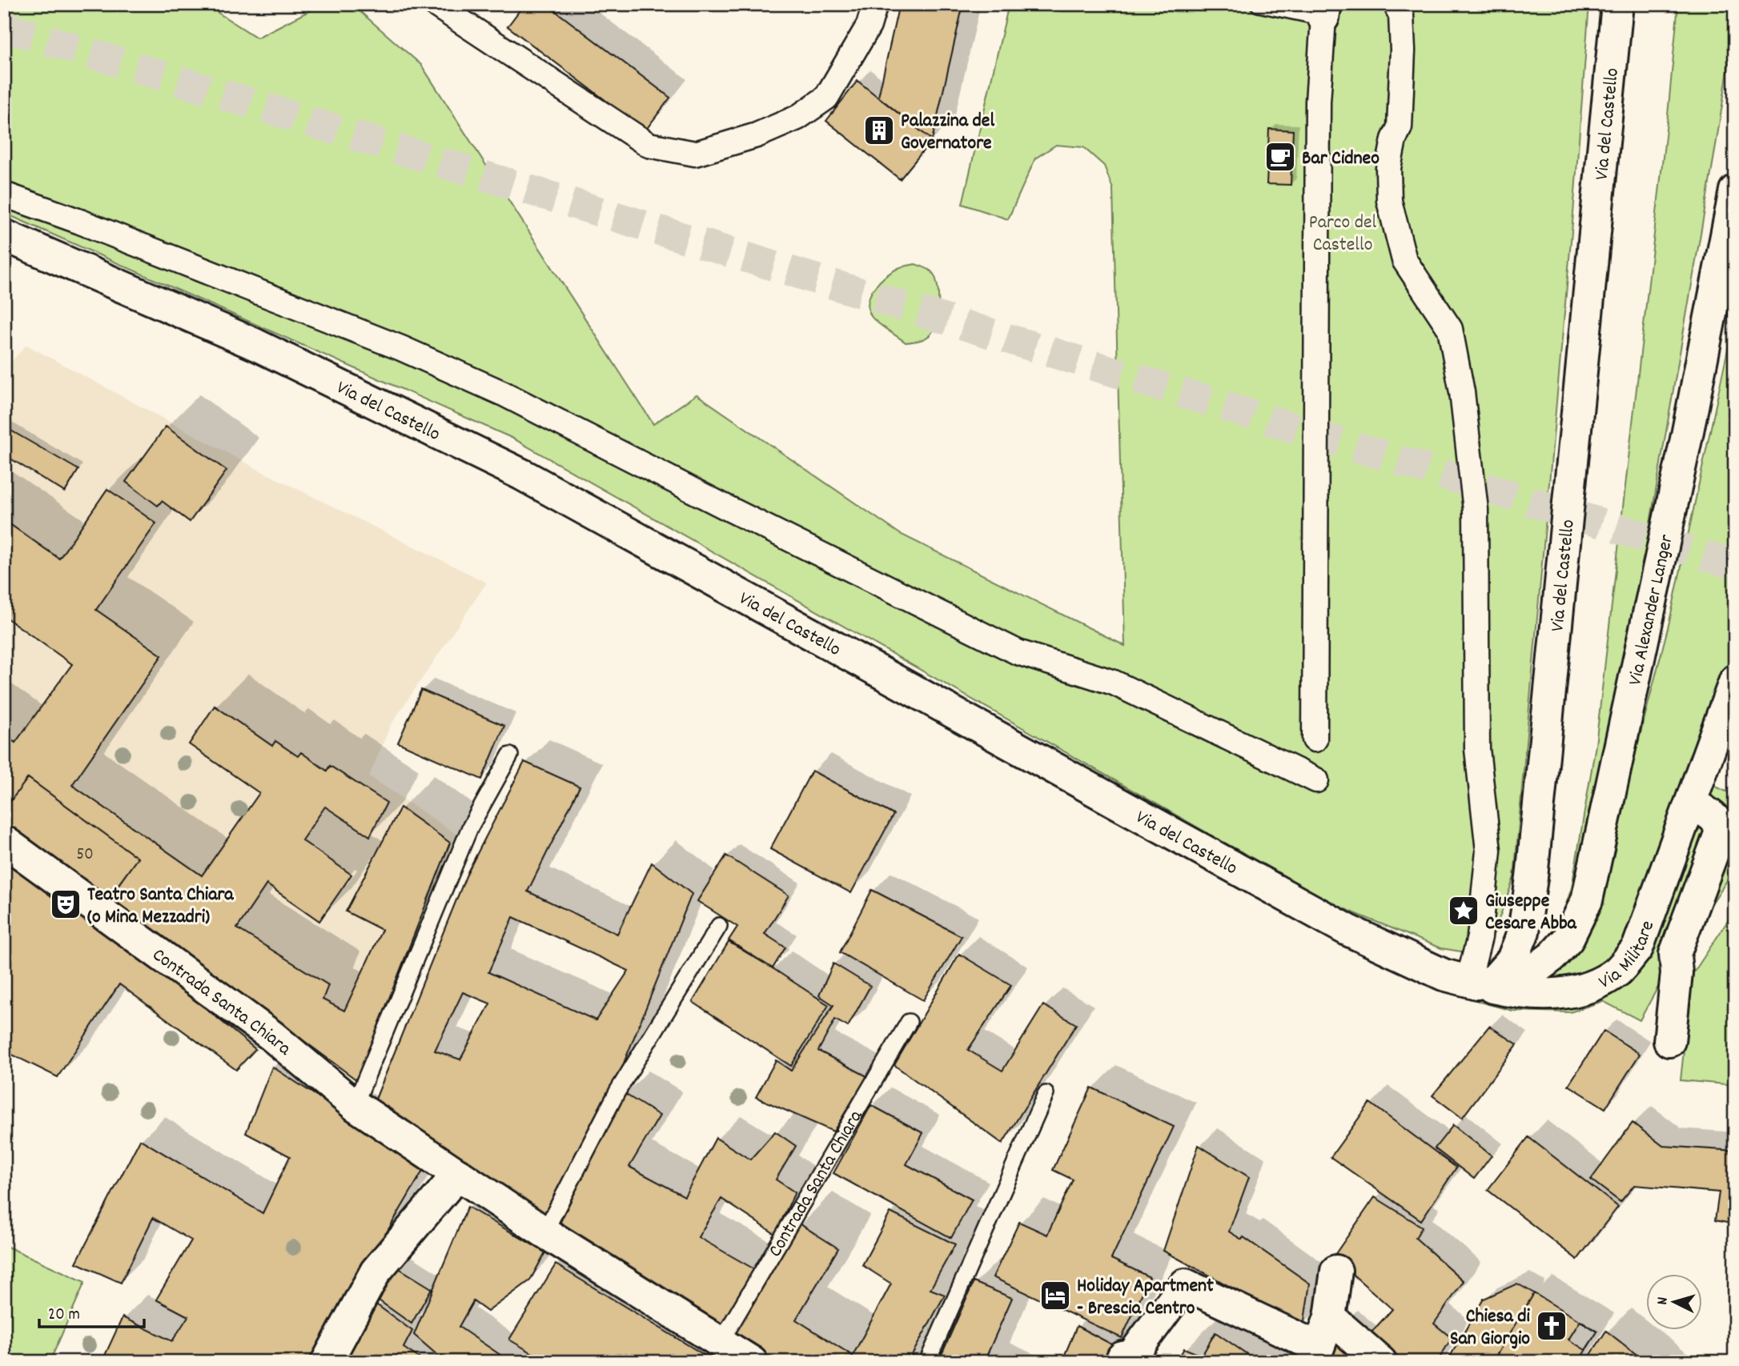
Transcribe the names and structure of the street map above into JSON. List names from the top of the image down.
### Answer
{
  "streets": {
    "street": [
      "Via del Castello",
      "Via Alexander Langer",
      "Via Militare",
      "Contrada Santa Chiara"
    ]
  },
  "crossings": [
    ["Via del Castello", "Via Alexander Langer"],
    ["Via del Castello", "Via Militare"],
    ["Via Alexander Langer", "Via Militare"]
  ],
  "parks": ["Parco del Castello"],
  "places": {
    "building": ["Palazzina del Governatore"],
    "cafe": ["Bar Cidneo"],
    "theatre": ["Teatro Santa Chiara (o Mina Mezzadri)"],
    "place": ["Giuseppe Cesare Abba"],
    "hotel": ["Holiday Apartment - Brescia Centro"],
    "church": ["Chiesa di San Giorgio"]
  },
  "house_numbers": ["50"],
  "scale_bar": "20 m",
  "north": "left"
}
